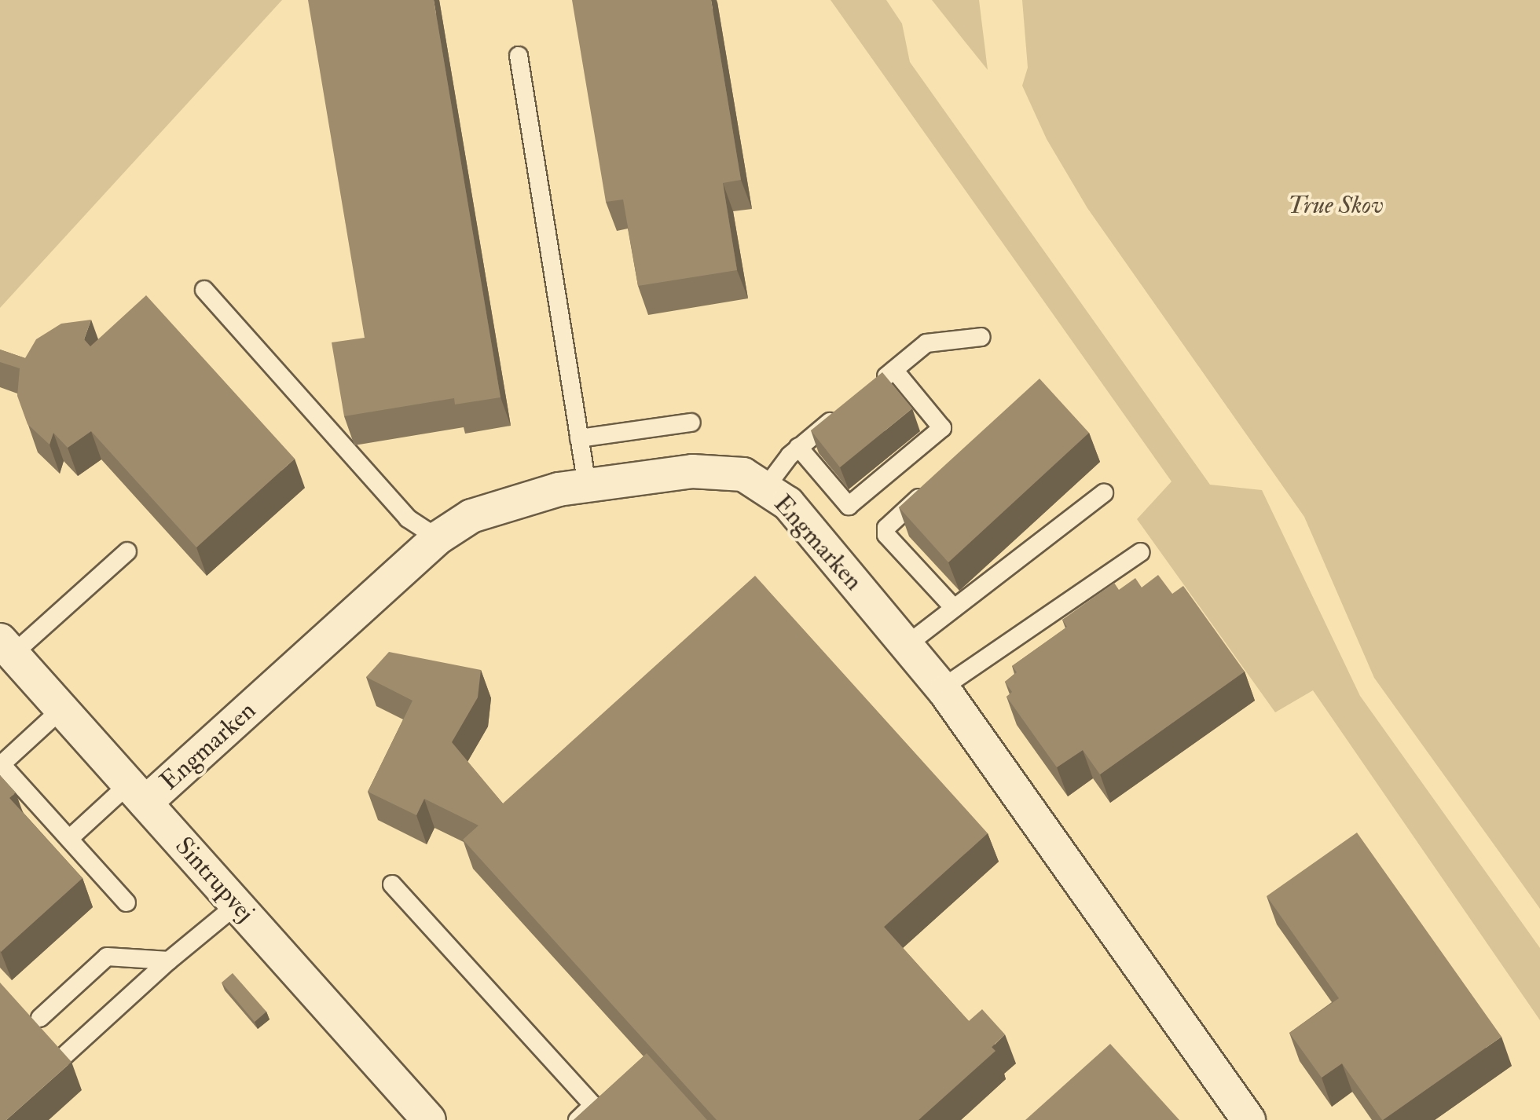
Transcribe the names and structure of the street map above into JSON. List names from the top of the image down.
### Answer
{
  "streets": {
    "street": ["Engmarken", "Sintrupvej"]
  },
  "crossings": [
    ["Engmarken", "Sintrupvej"]
  ],
  "parks": ["True Skov"]
}
